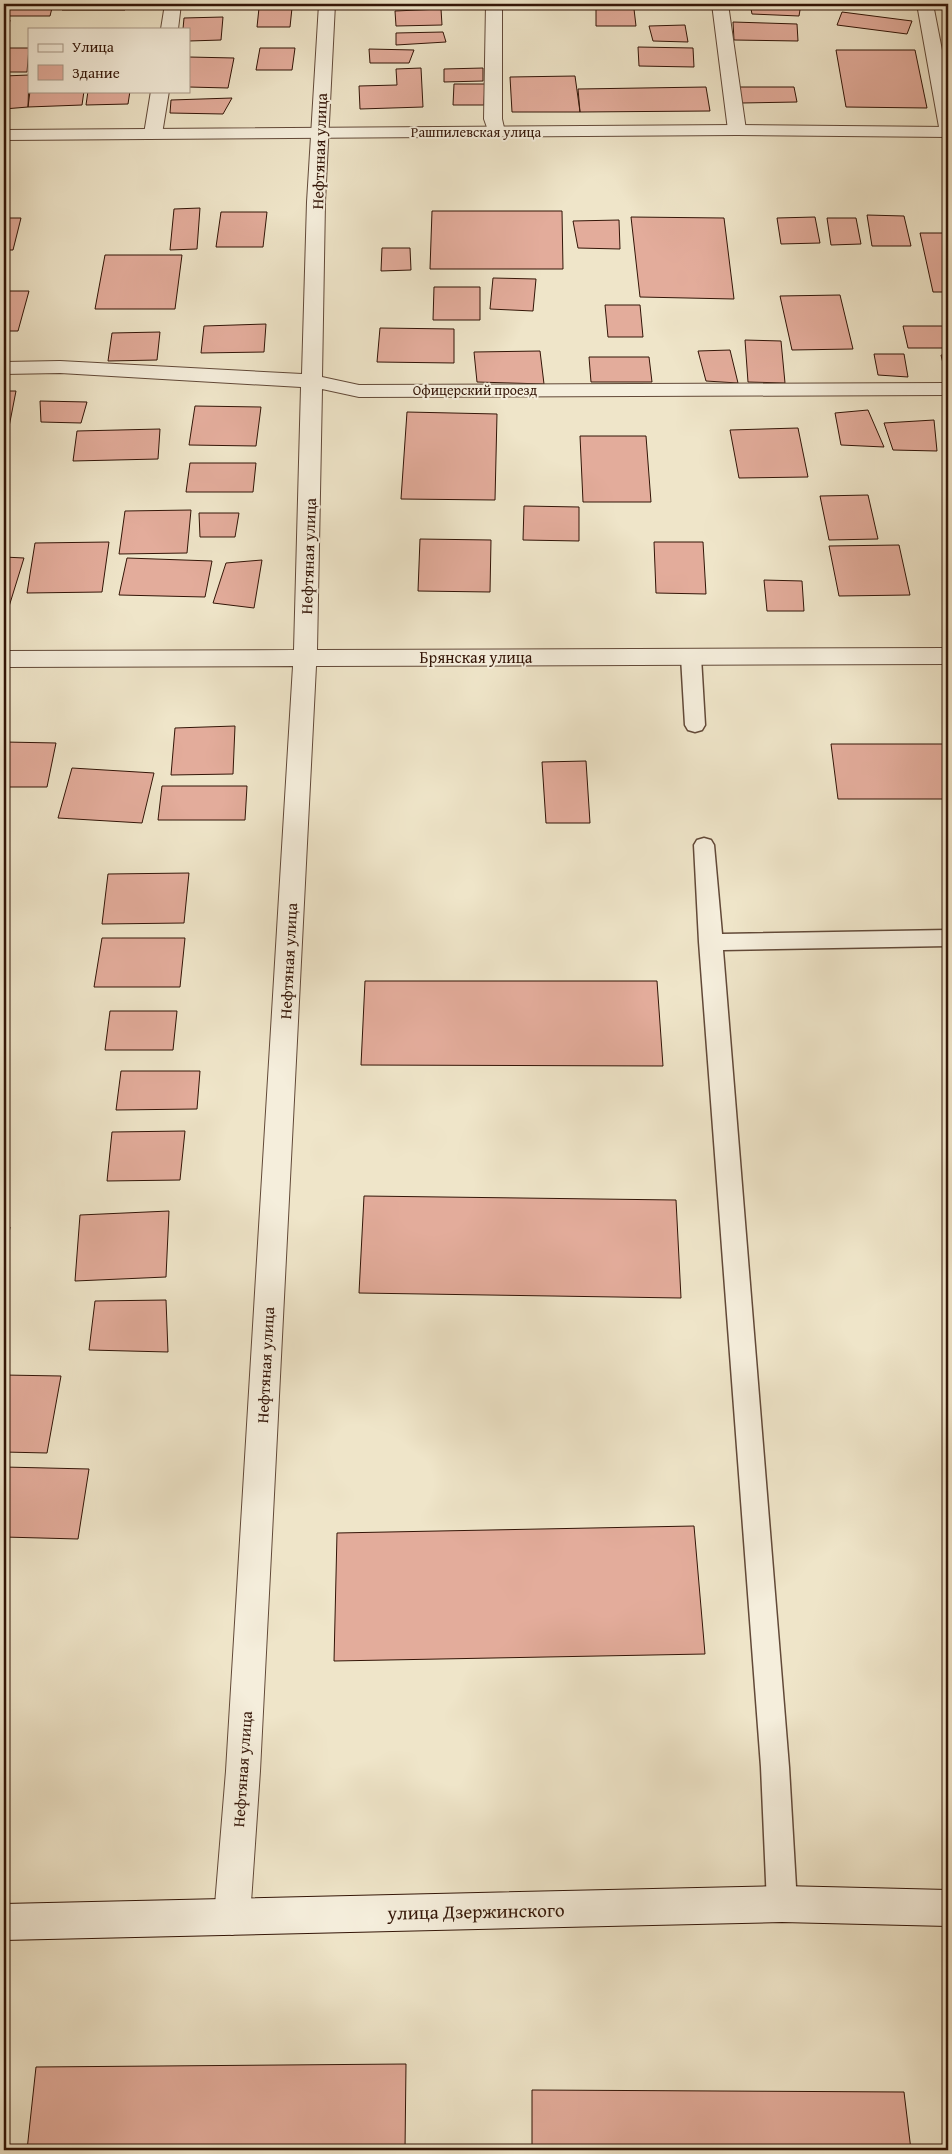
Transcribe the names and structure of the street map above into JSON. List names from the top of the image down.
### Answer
{
  "streets": {
    "street": [
      "Рашпилевская улица",
      "Нефтяная улица",
      "Офицерский проезд",
      "Брянская улица",
      "улица Дзержинского"
    ]
  },
  "crossings": [
    ["Рашпилевская улица", "Нефтяная улица"],
    ["Нефтяная улица", "Офицерский проезд"],
    ["Нефтяная улица", "Брянская улица"],
    ["Нефтяная улица", "улица Дзержинского"]
  ],
  "legend": ["Улица", "Здание"]
}
